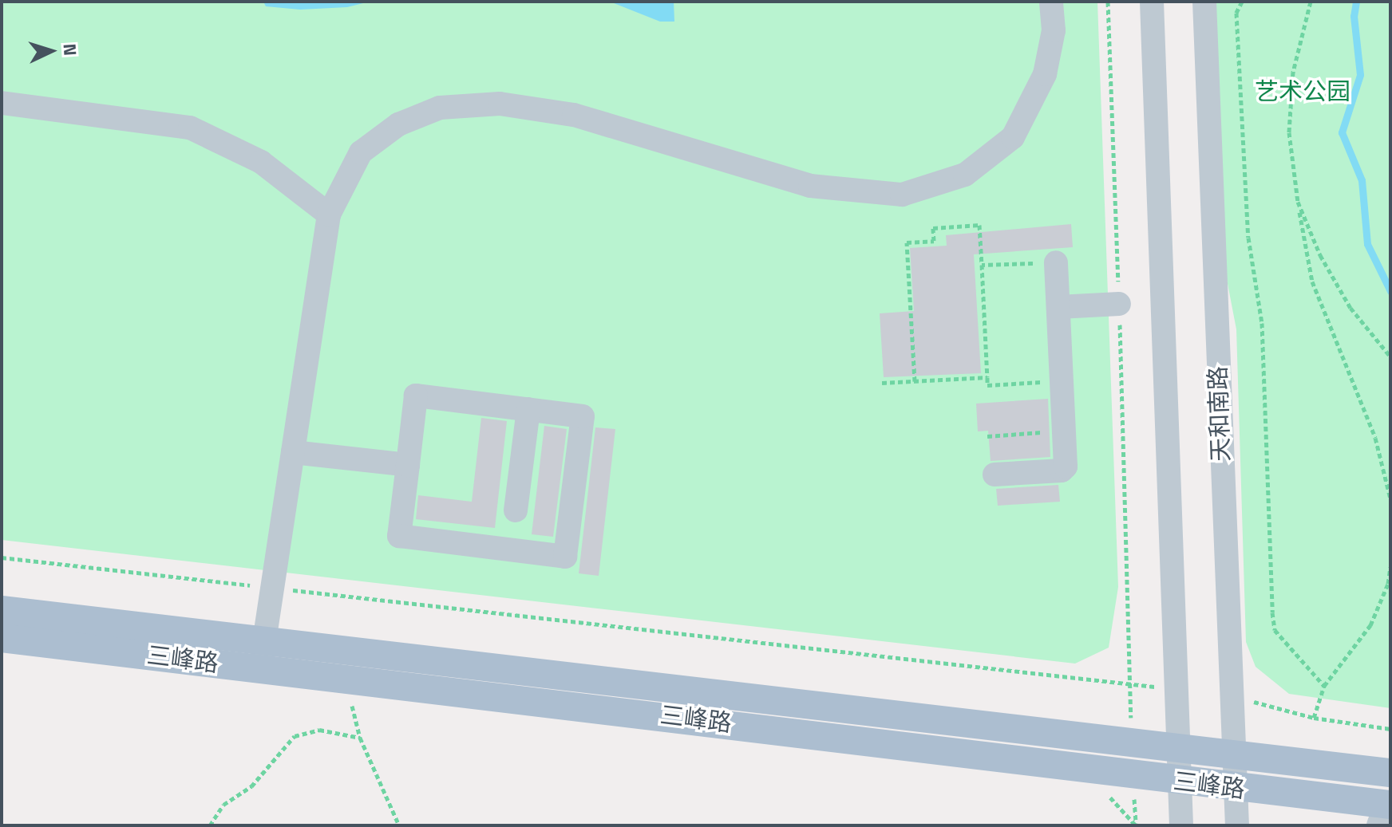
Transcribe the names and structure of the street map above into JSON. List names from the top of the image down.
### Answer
{
  "streets": {
    "main road": ["三峰路"],
    "street": ["天和南路"]
  },
  "crossings": [
    ["天和南路", "三峰路"]
  ],
  "parks": ["艺术公园"],
  "north": "right"
}
